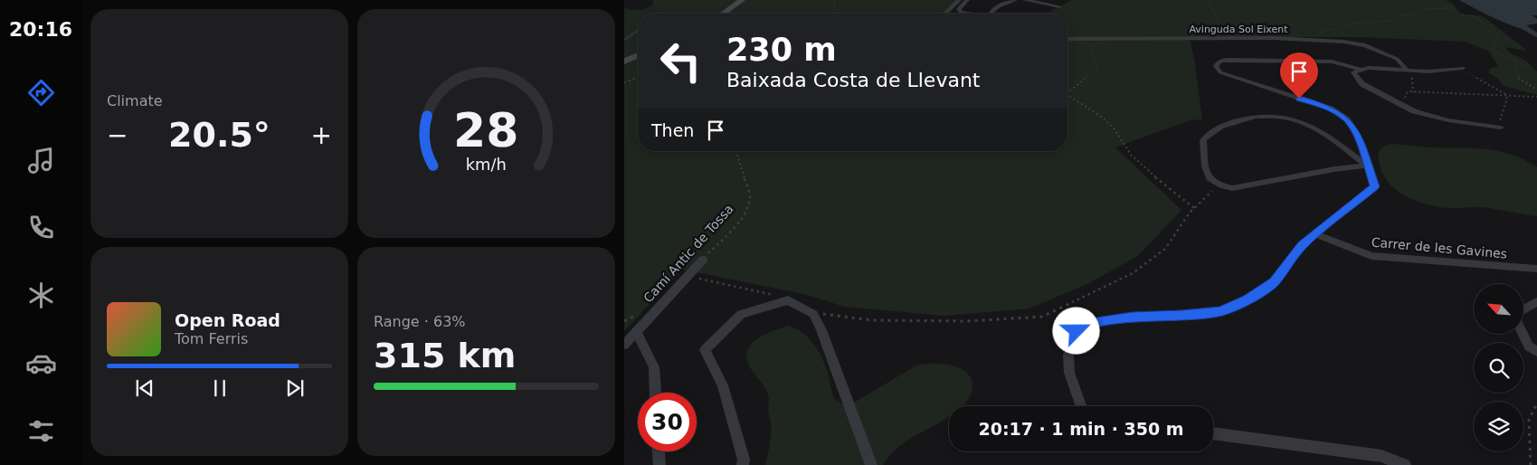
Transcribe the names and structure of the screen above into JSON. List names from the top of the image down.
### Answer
{
  "streets": {
    "street": ["Avinguda Sol Eixent", "Carrer de les Gavines", "Camí Antic de Tossa"]
  },
  "north": "top left",
  "page": {
    "tabs": "20:16",
    "tile": [
      "Climate",
      ["Range · 63%", "315 km"]
    ],
    "turn": ["230 m", "Baixada Costa de Llevant"],
    "then": "Then",
    "heat": ["−", "20.5°", "+"],
    "song": ["Open Road", "Tom Ferris"],
    "limit": "30",
    "trip": "20:17 · 1 min · 350 m",
    "gauge": ["28", "km/h"]
  }
}
